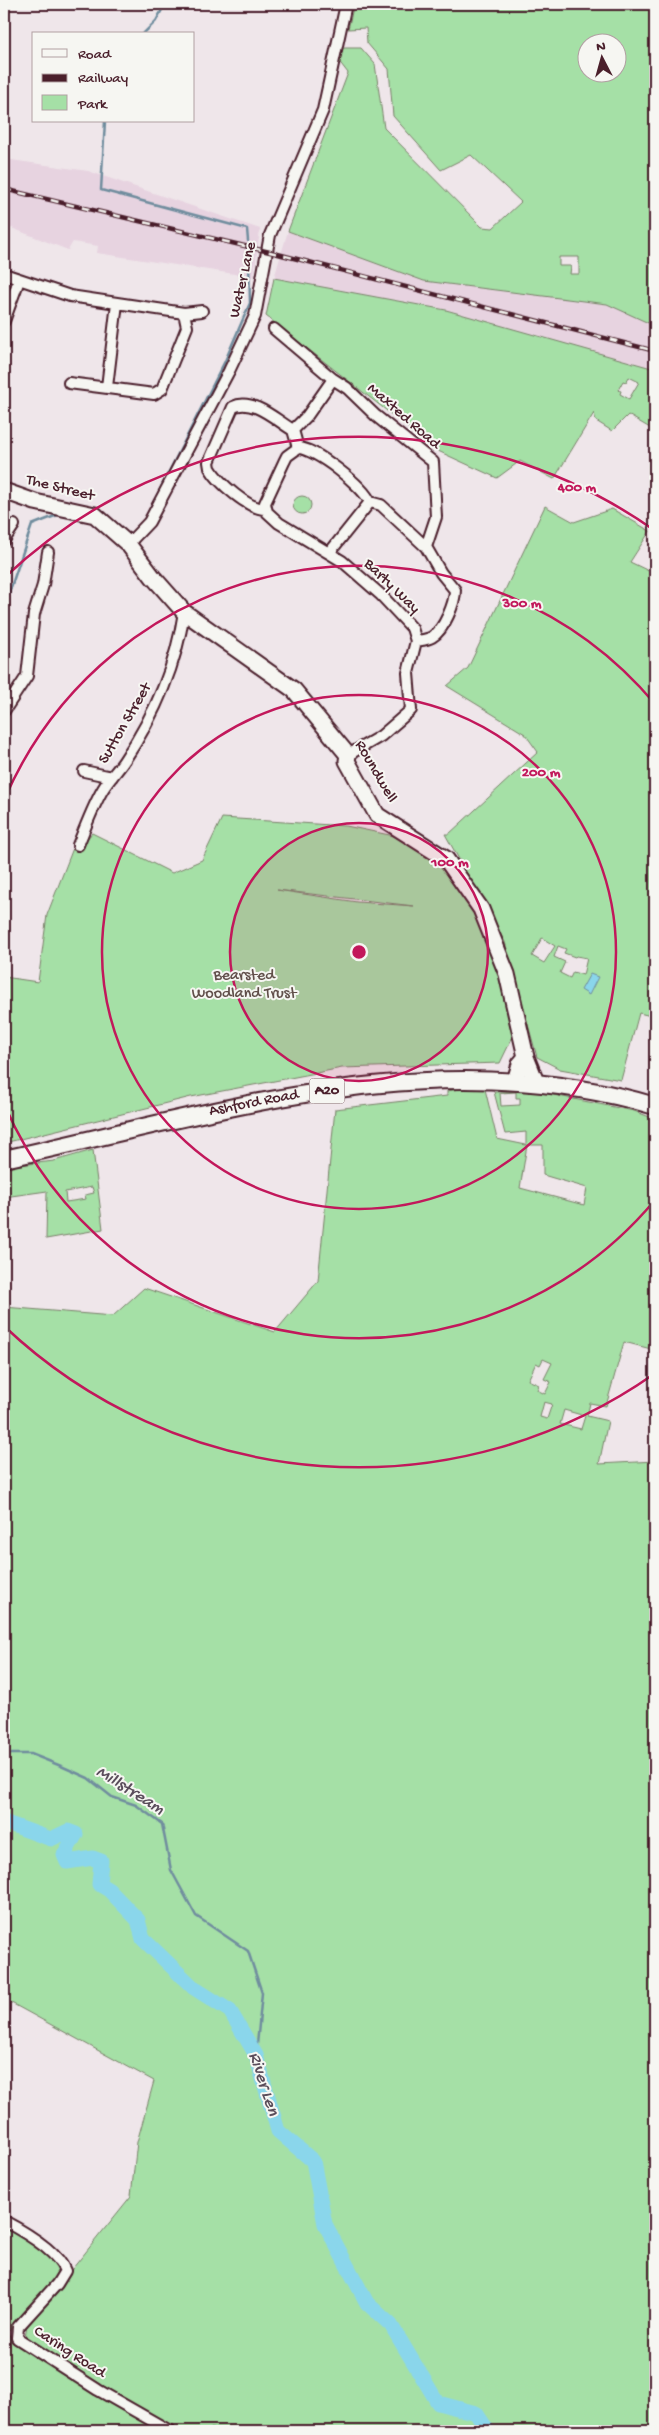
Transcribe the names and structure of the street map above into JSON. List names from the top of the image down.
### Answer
{
  "streets": {
    "main road": ["A20", "Ashford Road"],
    "street": [
      "Water Lane",
      "Maxted Road",
      "The Street",
      "Barty Way",
      "Sutton Street",
      "Roundwell",
      "Caring Road"
    ]
  },
  "crossings": [
    ["Water Lane", "The Street"],
    ["Water Lane", "Roundwell"],
    ["The Street", "Roundwell"],
    ["Barty Way", "Roundwell"],
    ["Sutton Street", "Roundwell"],
    ["Roundwell", "Ashford Road"]
  ],
  "water": ["Millstream", "River Len"],
  "parks": ["Bearsted Woodland Trust"],
  "legend": ["Road", "Railway", "Park"],
  "north": "top",
  "rings": [
    "400 m",
    "300 m",
    "200 m",
    "100 m"
  ]
}
